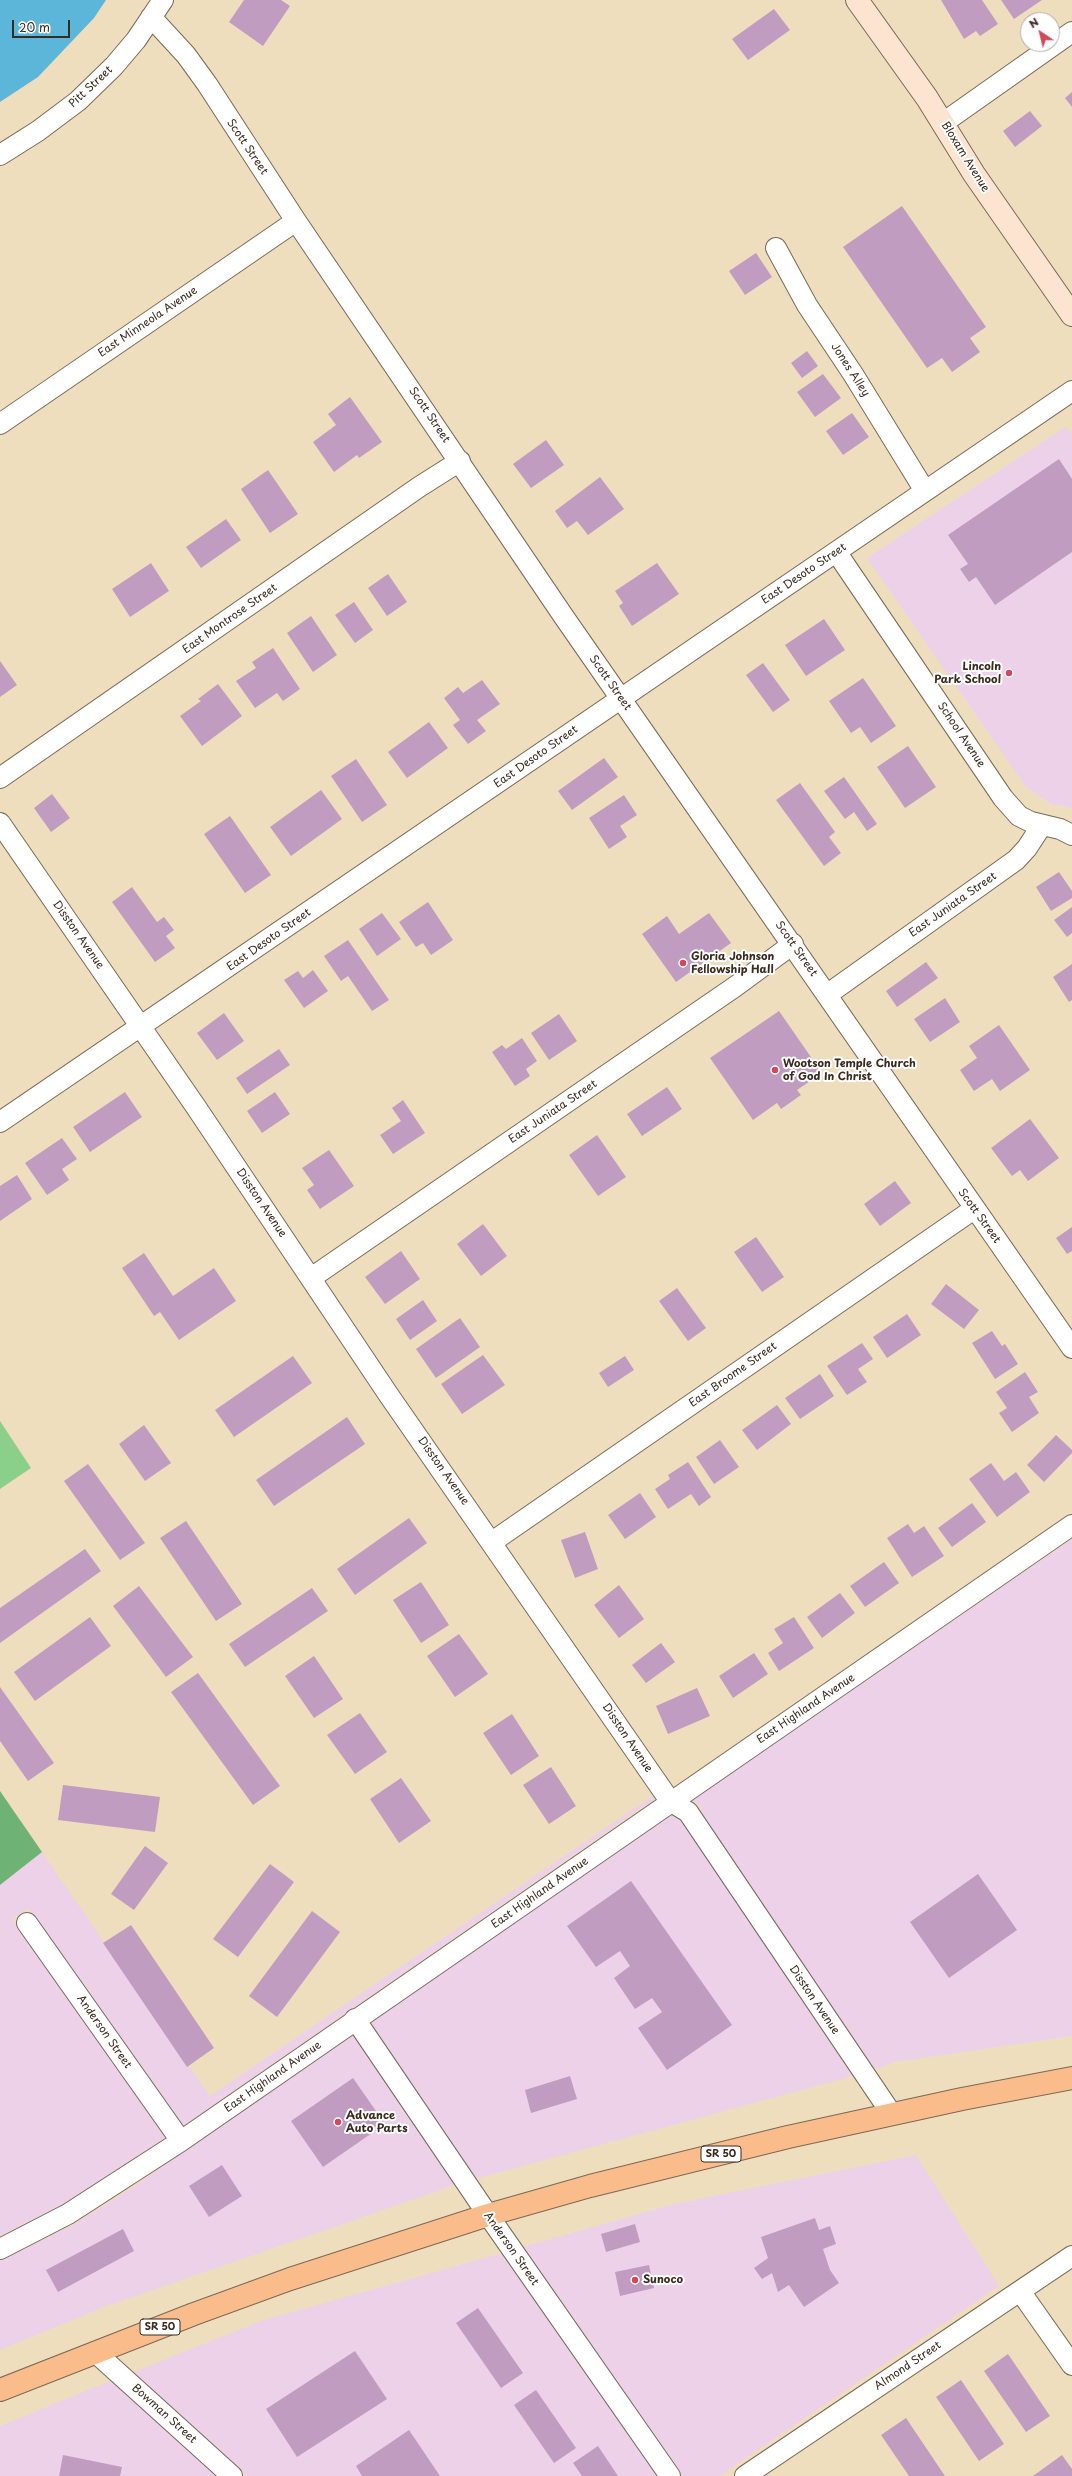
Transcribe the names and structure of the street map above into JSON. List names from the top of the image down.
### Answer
{
  "streets": {
    "highway": ["SR 50"],
    "street": [
      "Pitt Street",
      "Scott Street",
      "Bloxam Avenue",
      "East Minneola Avenue",
      "Jones Alley",
      "East Desoto Street",
      "East Montrose Street",
      "School Avenue",
      "East Juniata Street",
      "Disston Avenue",
      "East Broome Street",
      "East Highland Avenue",
      "Anderson Street",
      "Almond Street",
      "Bowman Street"
    ]
  },
  "crossings": [
    ["Pitt Street", "Scott Street"],
    ["Scott Street", "East Minneola Avenue"],
    ["Scott Street", "East Desoto Street"],
    ["Scott Street", "East Montrose Street"],
    ["Scott Street", "East Juniata Street"],
    ["Scott Street", "East Broome Street"],
    ["Jones Alley", "East Desoto Street"],
    ["East Desoto Street", "School Avenue"],
    ["East Desoto Street", "Disston Avenue"],
    ["School Avenue", "East Juniata Street"],
    ["East Juniata Street", "Disston Avenue"],
    ["Disston Avenue", "East Broome Street"],
    ["Disston Avenue", "East Highland Avenue"],
    ["Disston Avenue", "SR 50"],
    ["East Highland Avenue", "Anderson Street"],
    ["Anderson Street", "SR 50"],
    ["SR 50", "Bowman Street"]
  ],
  "places": [
    "Lincoln Park School",
    "Gloria Johnson Fellowship Hall",
    "Wootson Temple Church of God In Christ",
    "Advance Auto Parts",
    "Sunoco"
  ],
  "scale_bar": "20 m",
  "north": "top left"
}
